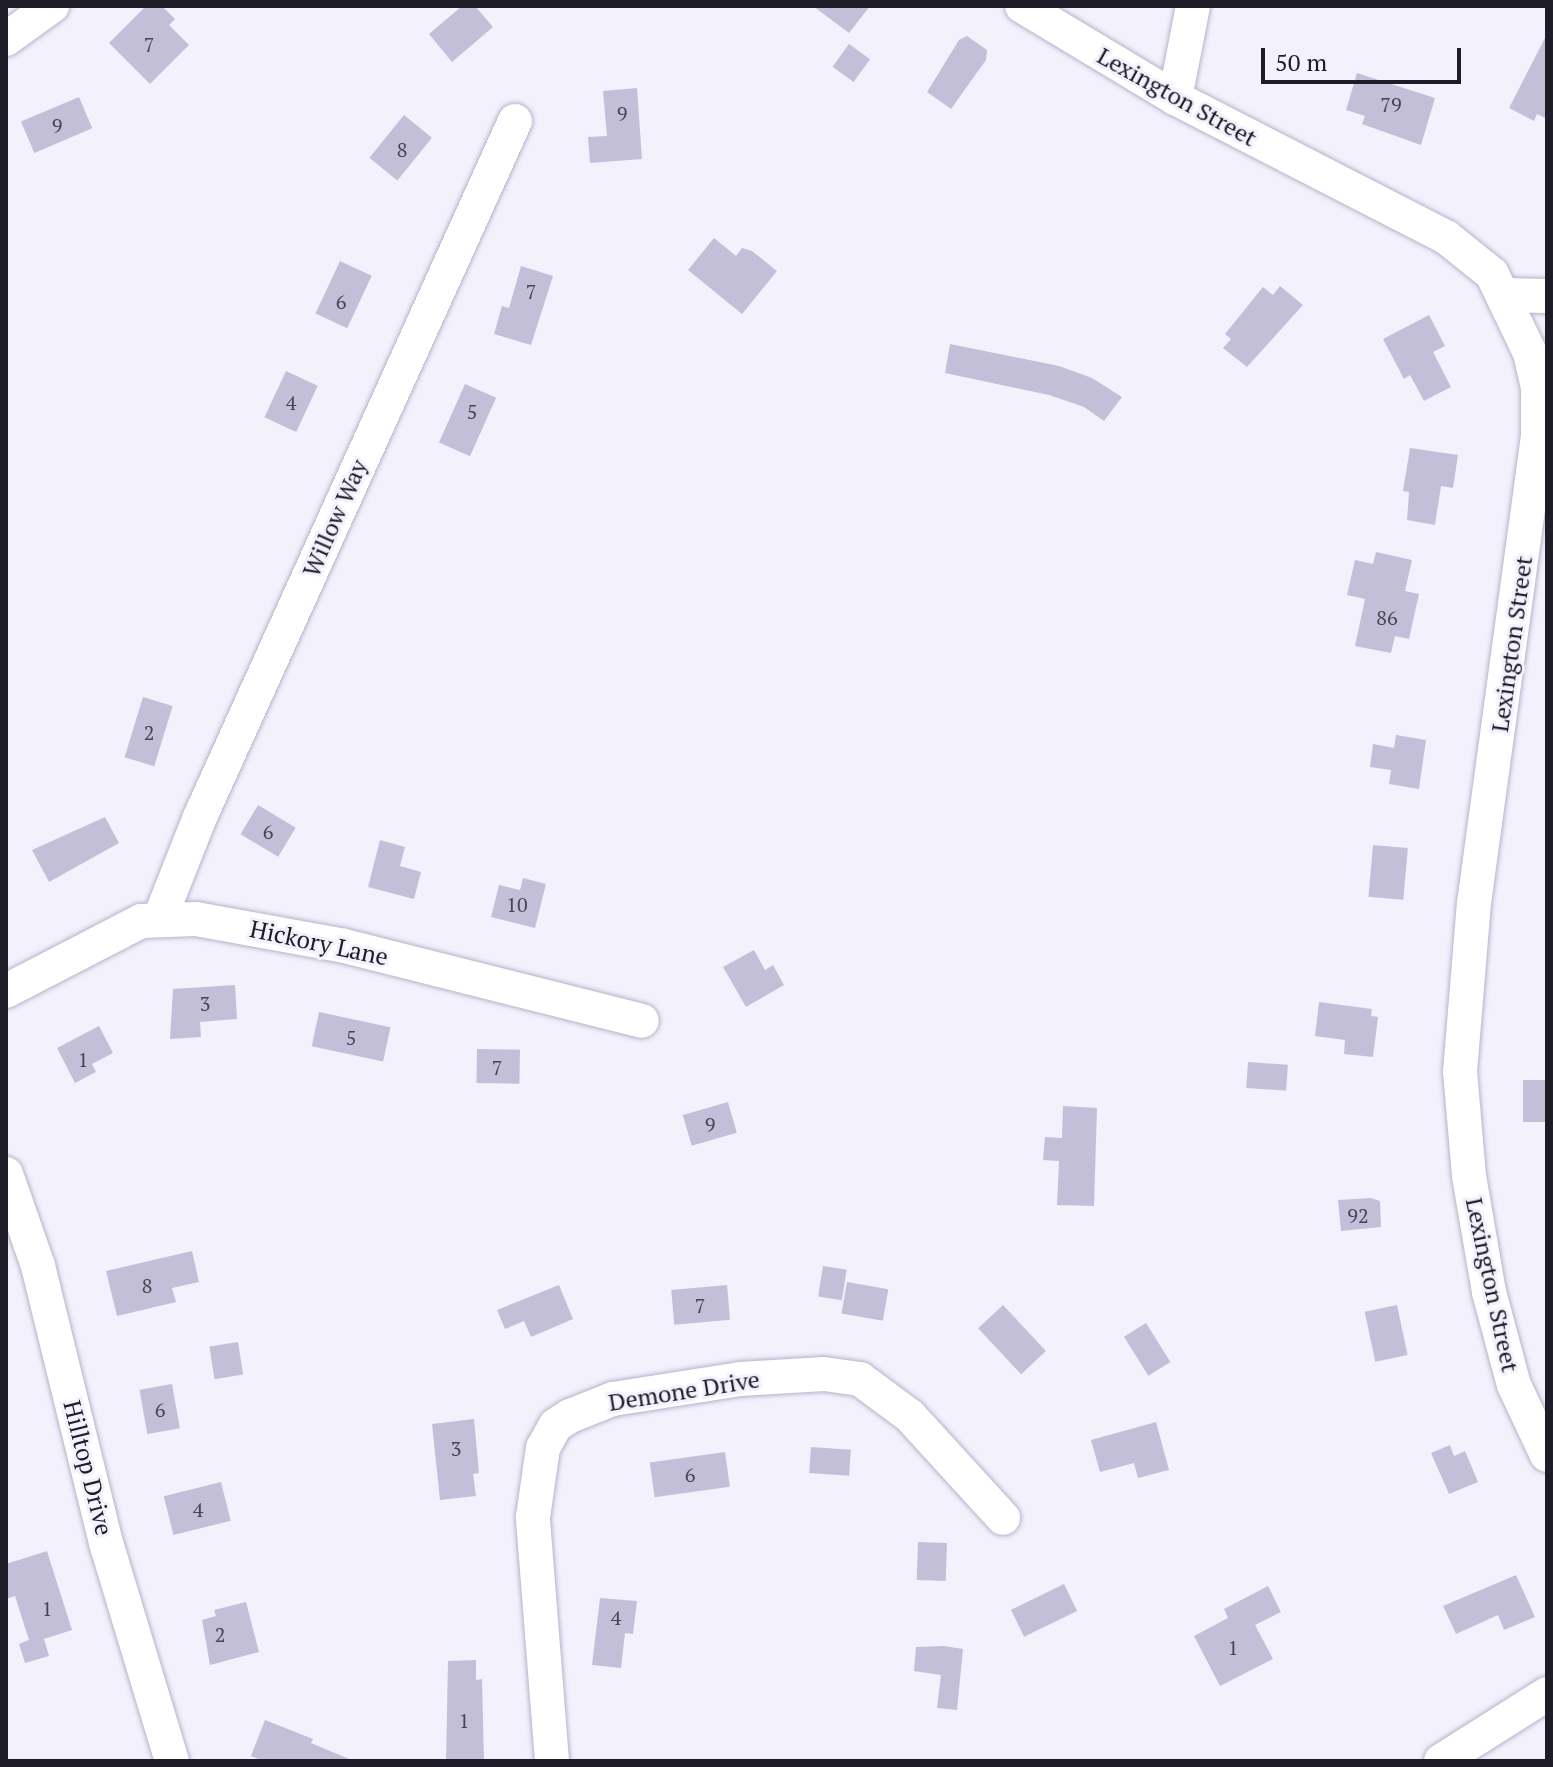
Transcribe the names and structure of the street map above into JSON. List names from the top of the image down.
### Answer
{
  "streets": {
    "street": [
      "Lexington Street",
      "Willow Way",
      "Hickory Lane",
      "Demone Drive",
      "Hilltop Drive"
    ]
  },
  "crossings": [
    ["Willow Way", "Hickory Lane"]
  ],
  "house_numbers": [
    "7",
    "79",
    "9",
    "9",
    "8",
    "7",
    "6",
    "4",
    "5",
    "86",
    "2",
    "6",
    "10",
    "3",
    "5",
    "1",
    "7",
    "9",
    "92",
    "8",
    "7",
    "6",
    "3",
    "6",
    "4",
    "1",
    "4",
    "2",
    "1",
    "1"
  ],
  "scale_bar": "50 m"
}
